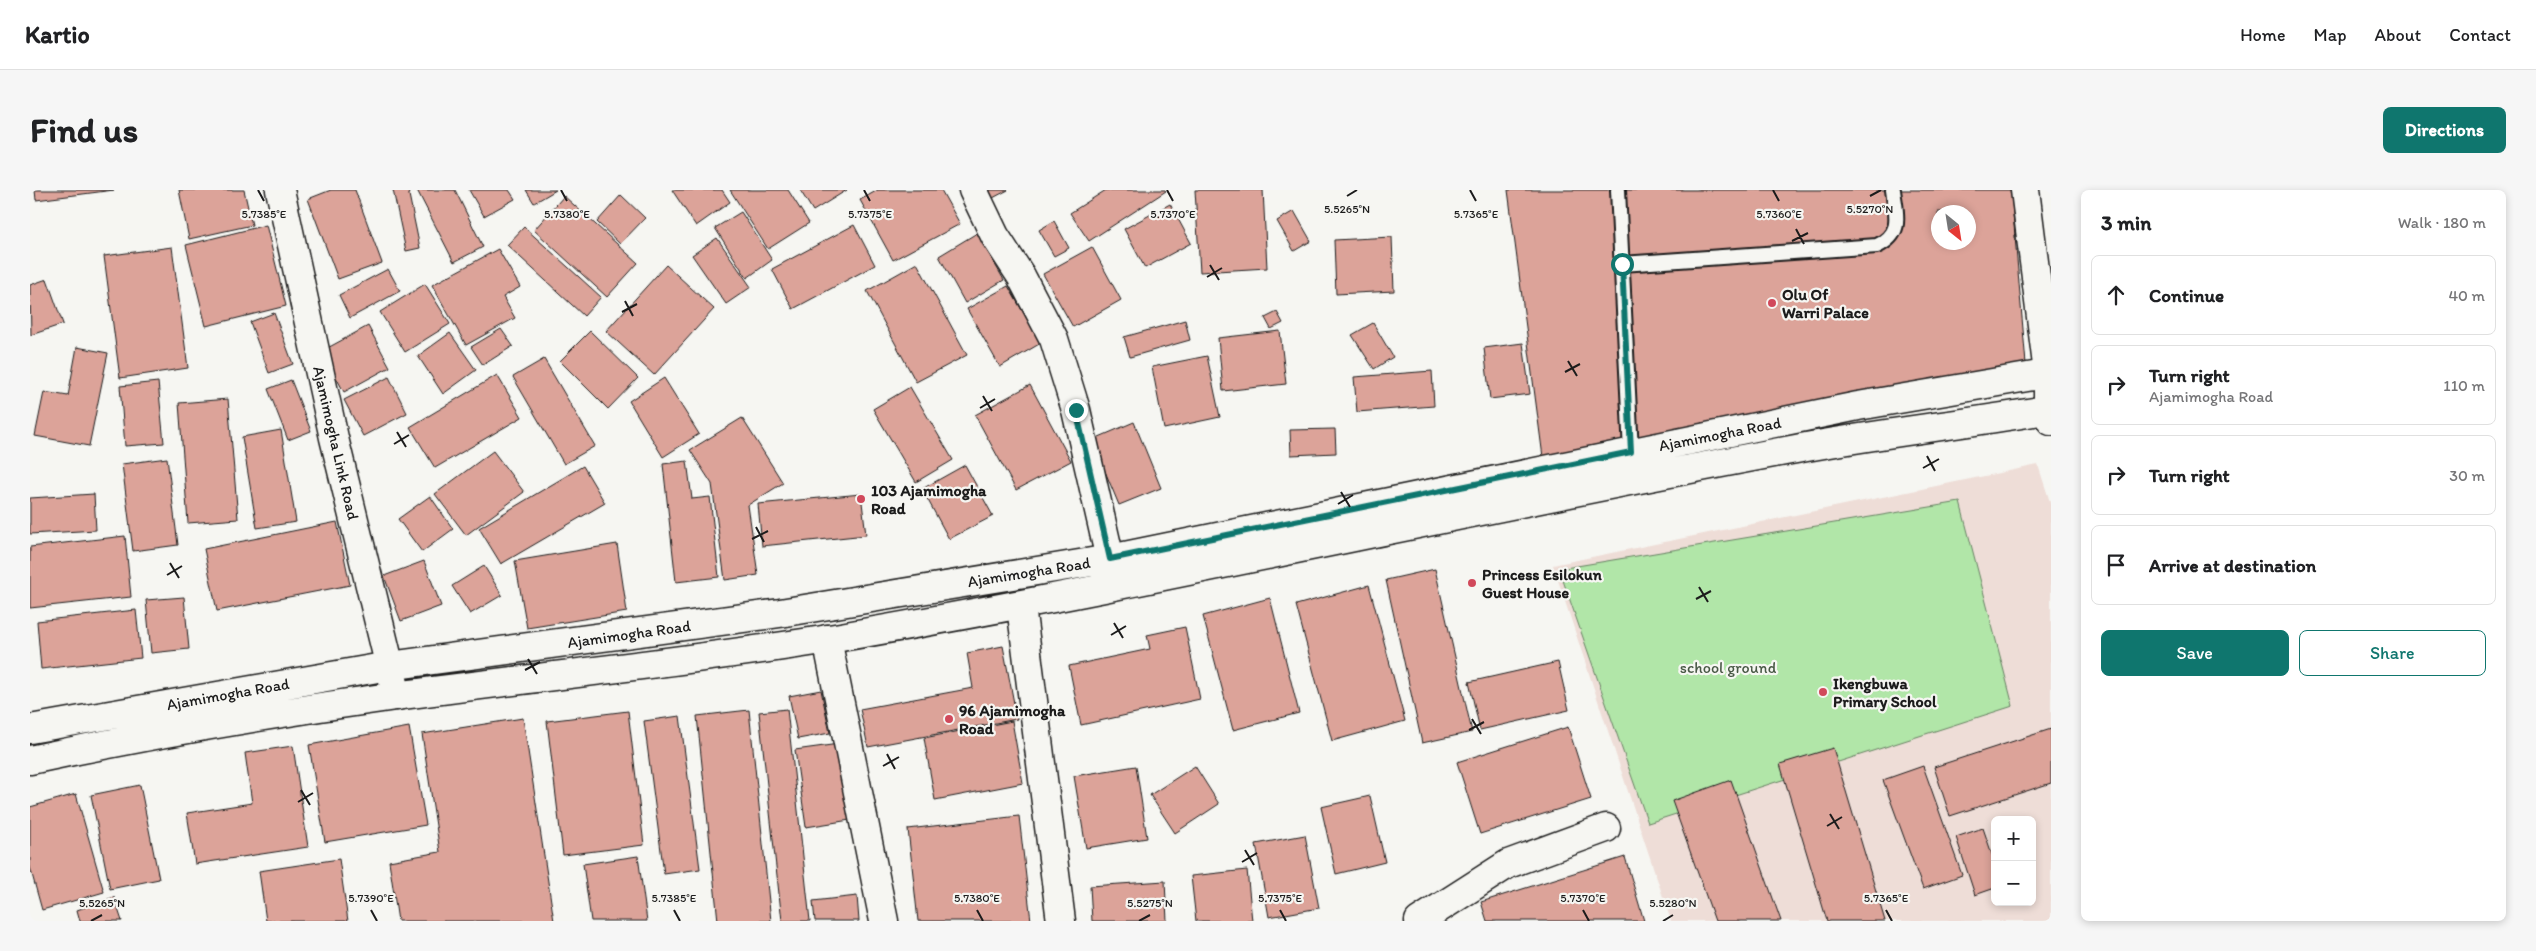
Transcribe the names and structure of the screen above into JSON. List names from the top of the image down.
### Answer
{
  "streets": {
    "main road": ["Ajamimogha Road", "Ajamimogha Link Road"]
  },
  "crossings": [
    ["Ajamimogha Road", "Ajamimogha Link Road"]
  ],
  "parks": ["school ground"],
  "places": [
    "Olu Of Warri Palace",
    "103 Ajamimogha Road",
    "Princess Esilokun Guest House",
    "Ikengbuwa Primary School",
    "96 Ajamimogha Road"
  ],
  "north": "bottom right",
  "page": {
    "header": "Kartio",
    "nav": [
      "Home",
      "Map",
      "About",
      "Contact"
    ],
    "buttons": [
      "Directions",
      ["Save", "Share"]
    ],
    "title": "Find us",
    "heading": ["3 min", "Walk · 180 m"],
    "list": [
      ["Continue", "40 m"],
      ["Turn right", "Ajamimogha Road", "110 m"],
      ["Turn right", "30 m"],
      "Arrive at destination"
    ],
    "map_buttons": ["+", "−"]
  },
  "coordinates": [
    "5.5265°N",
    "5.5270°N",
    "5.7380°E",
    "5.7370°E",
    "5.7385°E",
    "5.7375°E",
    "5.7365°E",
    "5.7360°E",
    "5.7390°E",
    "5.5275°N",
    "5.5280°N"
  ]
}
